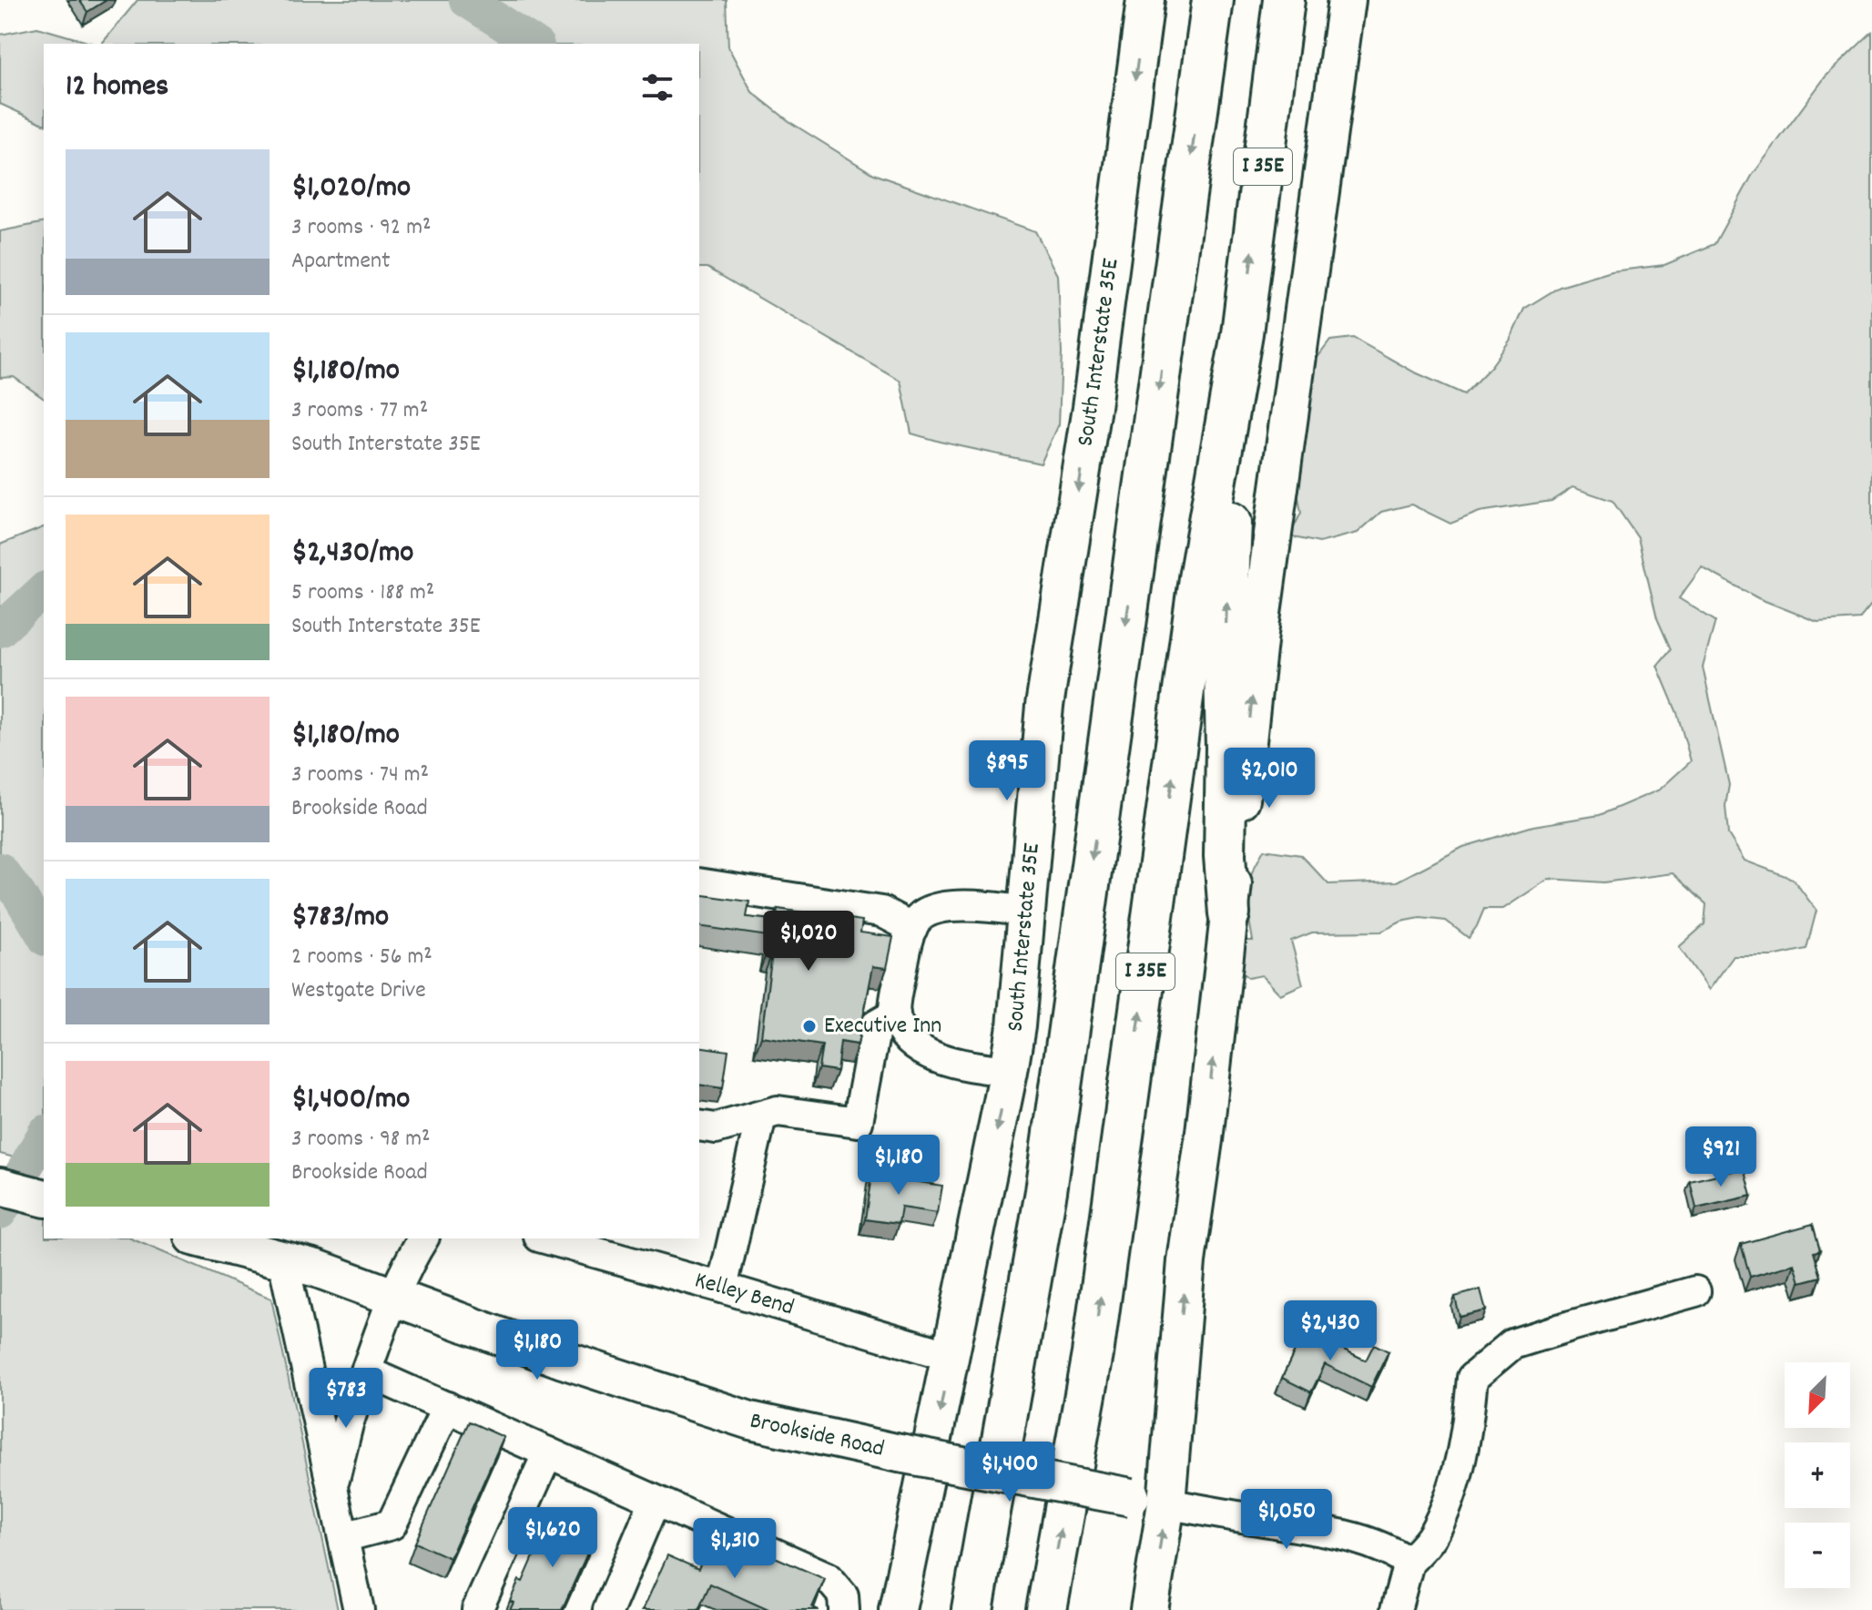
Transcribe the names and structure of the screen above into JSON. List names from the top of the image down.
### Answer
{
  "streets": {
    "highway": ["I 35E"],
    "main road": ["South Interstate 35E", "Brookside Road"],
    "street": ["Kelley Bend"]
  },
  "crossings": [
    ["South Interstate 35E", "Kelley Bend"]
  ],
  "places": ["Executive Inn"],
  "north": "bottom left",
  "page": {
    "heading": "12 homes",
    "list": [
      {
        "name": "$1,020/mo",
        "note": "3 rooms · 92 m² · Apartment"
      },
      {
        "name": "$1,180/mo",
        "note": "3 rooms · 77 m² · South Interstate 35E"
      },
      {
        "name": "$2,430/mo",
        "note": "5 rooms · 188 m² · South Interstate 35E"
      },
      {
        "name": "$1,180/mo",
        "note": "3 rooms · 74 m² · Brookside Road"
      },
      {
        "name": "$783/mo",
        "note": "2 rooms · 56 m² · Westgate Drive"
      },
      {
        "name": "$1,400/mo",
        "note": "3 rooms · 98 m² · Brookside Road"
      }
    ],
    "price": [
      "$895",
      "$2,010",
      "$1,020",
      "$921",
      "$1,180",
      "$2,430",
      "$1,180",
      "$783",
      "$1,400",
      "$1,050",
      "$1,620",
      "$1,310"
    ],
    "map_buttons": ["+", "−"]
  }
}
